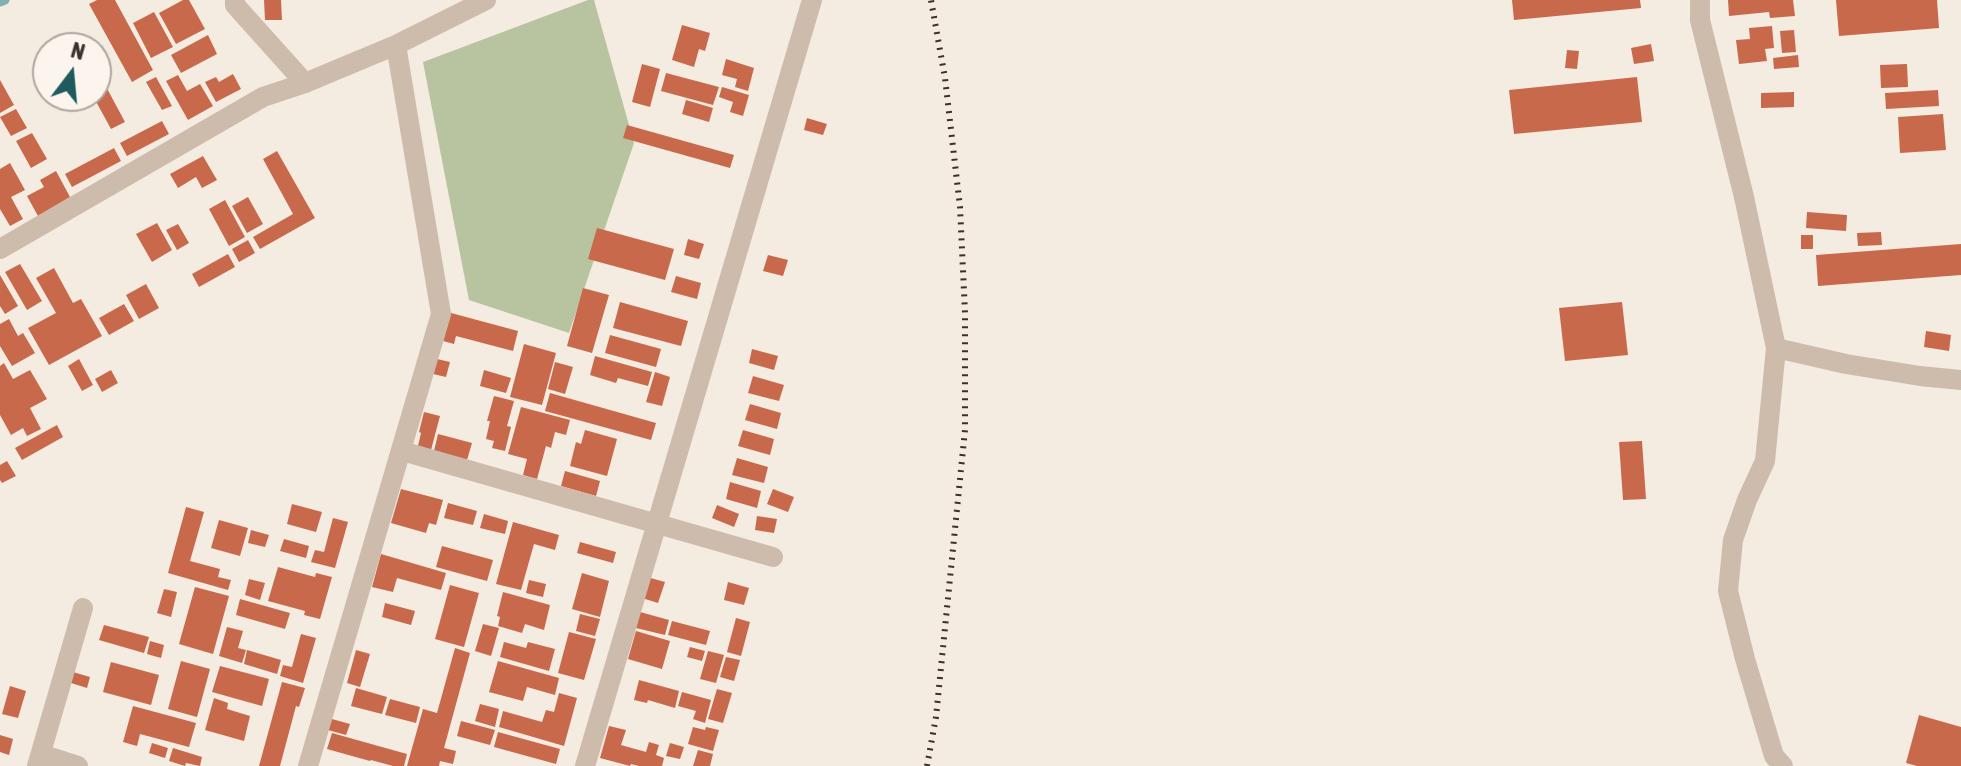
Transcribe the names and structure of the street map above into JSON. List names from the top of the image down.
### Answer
{
  "north": "top"
}
